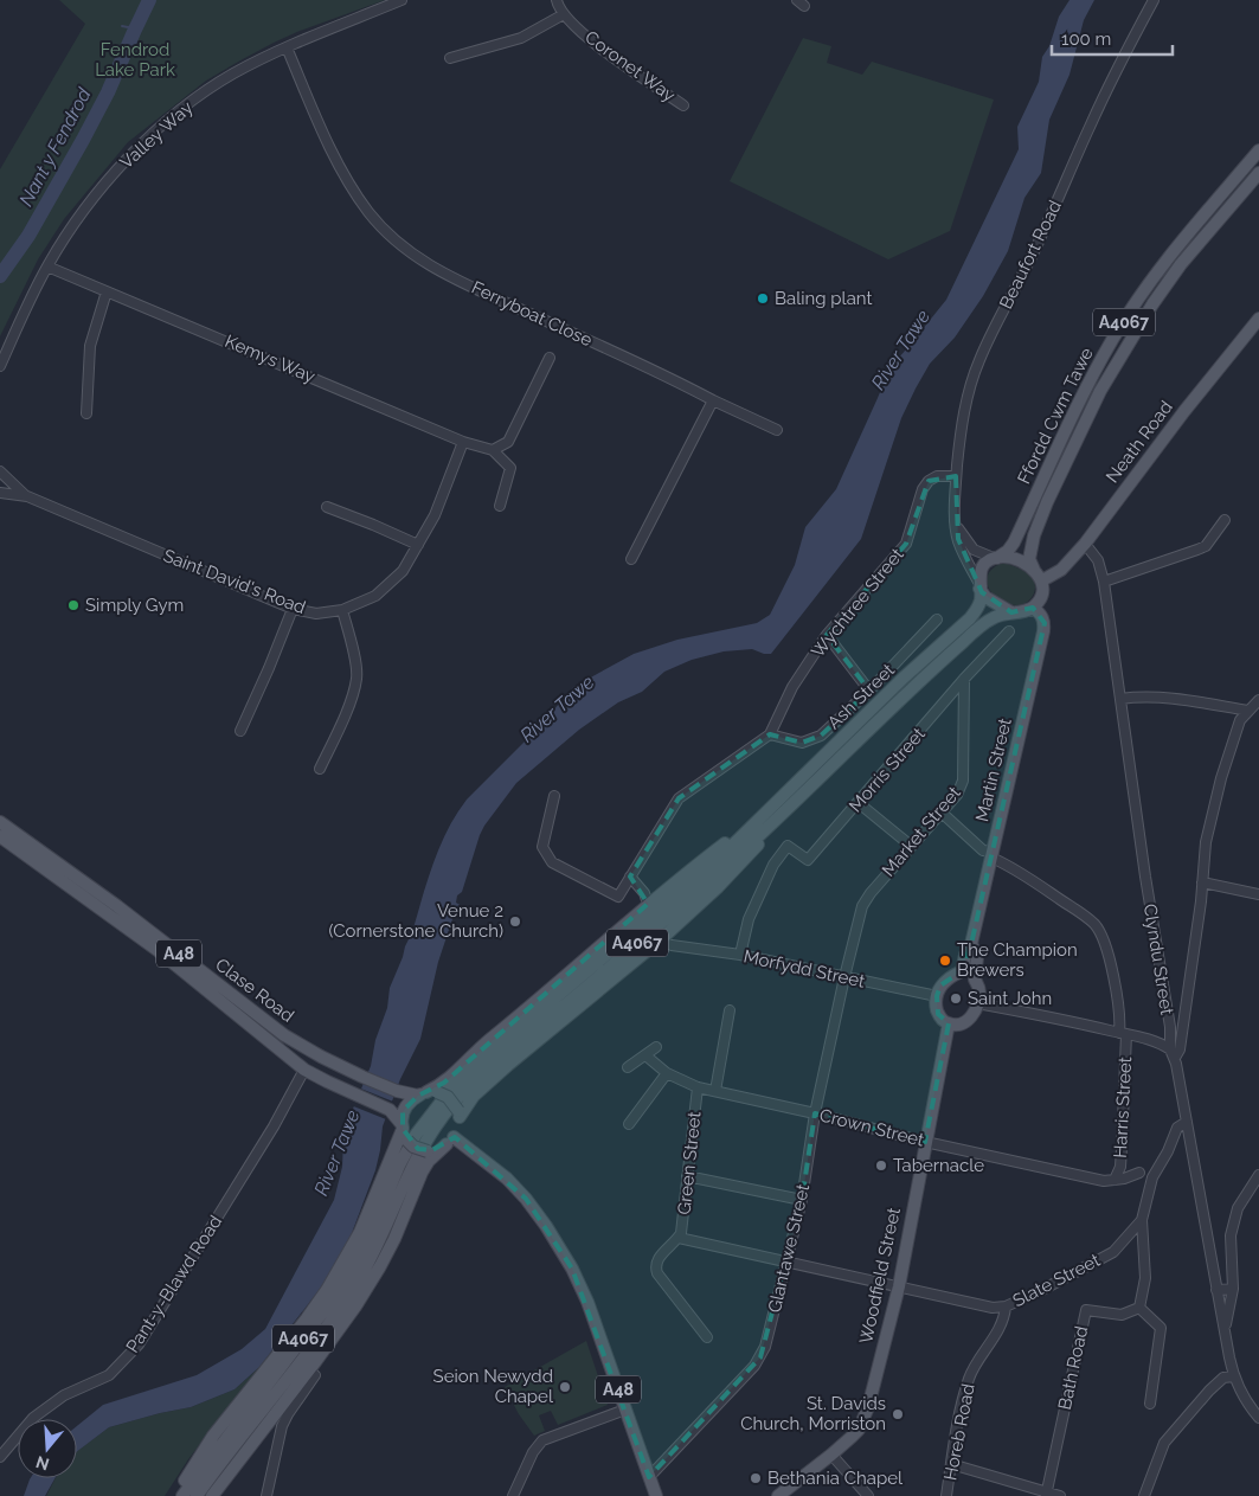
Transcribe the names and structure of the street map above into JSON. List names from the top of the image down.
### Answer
{
  "streets": {
    "main road": [
      "A4067",
      "Ffordd Cwm Tawe",
      "Neath Road",
      "Martin Street",
      "A48",
      "Clase Road",
      "Woodfield Street"
    ],
    "street": [
      "Coronet Way",
      "Valley Way",
      "Beaufort Road",
      "Ferryboat Close",
      "Kemys Way",
      "Saint David's Road",
      "Wychtree Street",
      "Ash Street",
      "Morris Street",
      "Market Street",
      "Clyndu Street",
      "Morfydd Street",
      "Harris Street",
      "Crown Street",
      "Green Street",
      "Glantawe Street",
      "Slate Street",
      "Pant-y-Blawd Road",
      "Bath Road",
      "Horeb Road"
    ]
  },
  "crossings": [
    ["Valley Way", "Ferryboat Close"],
    ["Valley Way", "Kemys Way"],
    ["Beaufort Road", "A4067"],
    ["Beaufort Road", "Ffordd Cwm Tawe"],
    ["Beaufort Road", "Neath Road"],
    ["Beaufort Road", "Wychtree Street"],
    ["Beaufort Road", "Martin Street"],
    ["A4067", "Ffordd Cwm Tawe"],
    ["A4067", "Neath Road"],
    ["A4067", "Martin Street"],
    ["Kemys Way", "Saint David's Road"],
    ["Ffordd Cwm Tawe", "Neath Road"],
    ["Ffordd Cwm Tawe", "Martin Street"],
    ["Neath Road", "Martin Street"],
    ["Neath Road", "Clyndu Street"],
    ["Wychtree Street", "Ash Street"],
    ["Morris Street", "Market Street"],
    ["Morris Street", "Morfydd Street"],
    ["Martin Street", "Morfydd Street"],
    ["Martin Street", "Harris Street"],
    ["Martin Street", "Woodfield Street"],
    ["Market Street", "Morfydd Street"],
    ["Market Street", "Harris Street"],
    ["Market Street", "Glantawe Street"],
    ["A48", "Clase Road"],
    ["A48", "Glantawe Street"],
    ["Morfydd Street", "Glantawe Street"],
    ["Morfydd Street", "Woodfield Street"],
    ["Clase Road", "Pant-y-Blawd Road"],
    ["Harris Street", "Crown Street"],
    ["Crown Street", "Green Street"],
    ["Crown Street", "Glantawe Street"],
    ["Crown Street", "Woodfield Street"],
    ["Green Street", "Slate Street"],
    ["Glantawe Street", "Slate Street"],
    ["Woodfield Street", "Slate Street"],
    ["Slate Street", "Horeb Road"]
  ],
  "water": ["Nant y Fendrod", "River Tawe"],
  "parks": ["Fendrod Lake Park"],
  "places": [
    "Baling plant",
    "Simply Gym",
    "Venue 2 (Cornerstone Church)",
    "The Champion Brewers",
    "Saint John",
    "Tabernacle",
    "Seion Newydd Chapel",
    "St. Davids Church, Morriston",
    "Bethania Chapel"
  ],
  "scale_bar": "100 m",
  "north": "bottom"
}
